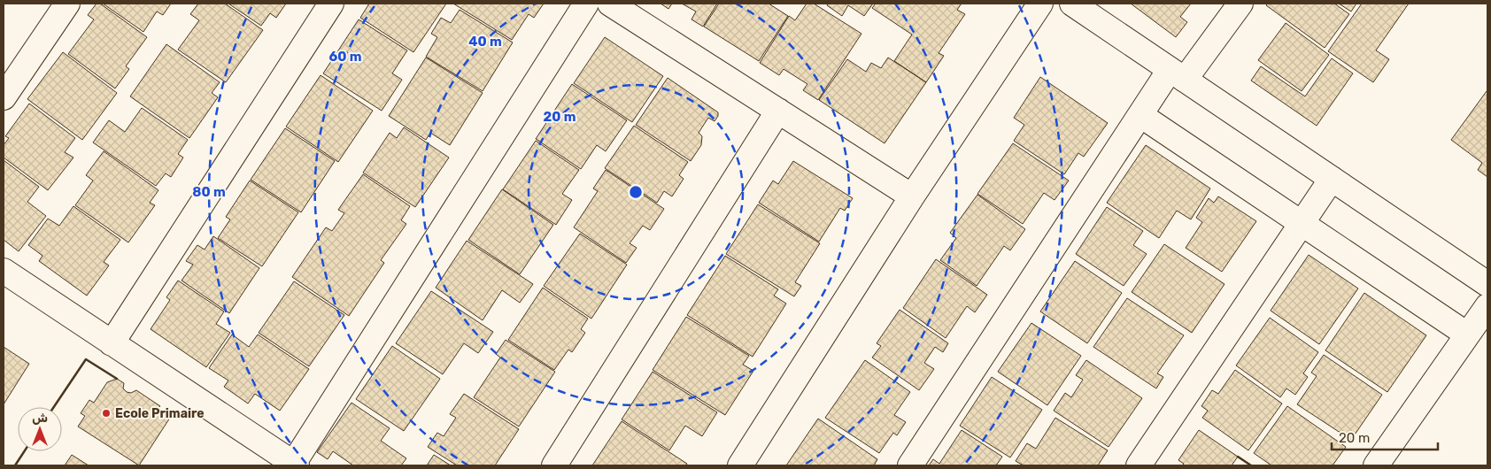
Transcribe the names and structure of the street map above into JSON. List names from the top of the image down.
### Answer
{
  "places": ["Ecole Primaire"],
  "scale_bar": "20 m",
  "north": "top",
  "rings": [
    "40 m",
    "60 m",
    "20 m",
    "80 m"
  ]
}
